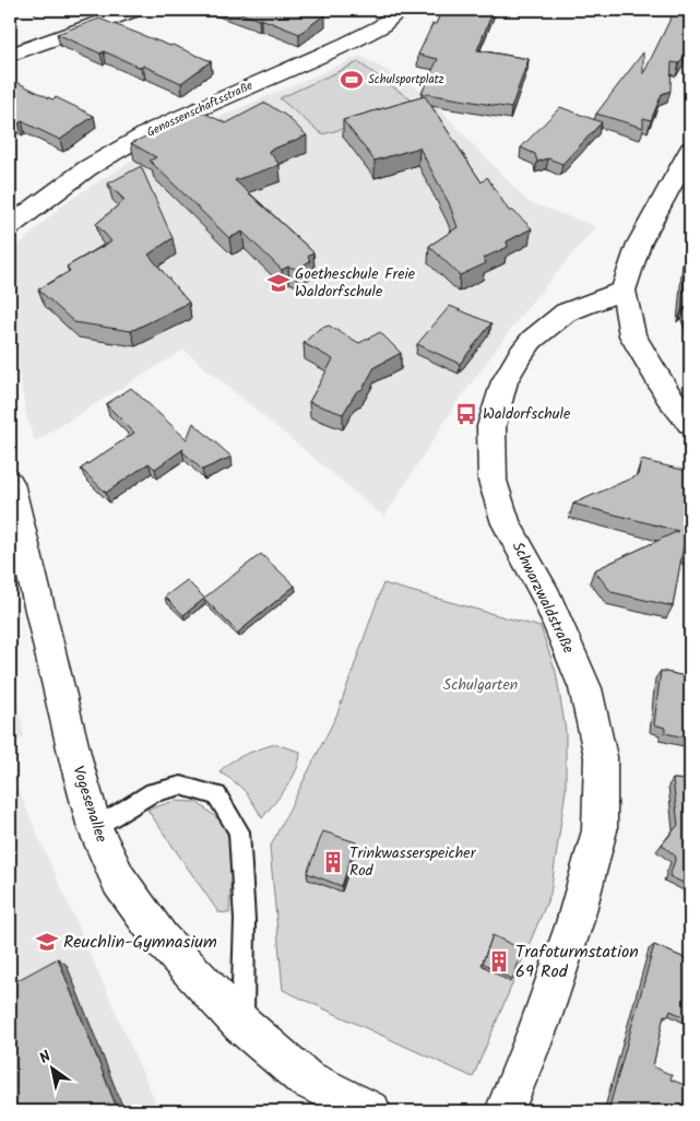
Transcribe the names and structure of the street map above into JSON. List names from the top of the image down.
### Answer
{
  "streets": {
    "street": ["Genossenschaftsstraße", "Schwarzwaldstraße", "Vogesenallee"]
  },
  "parks": ["Schulgarten"],
  "places": {
    "sports": ["Schulsportplatz"],
    "school or university": ["Goetheschule Freie Waldorfschule", "Reuchlin-Gymnasium"],
    "bus stop": ["Waldorfschule"],
    "building": ["Trinkwasserspeicher Rod", "Trafoturmstation 69 Rod"]
  },
  "north": "top left"
}
